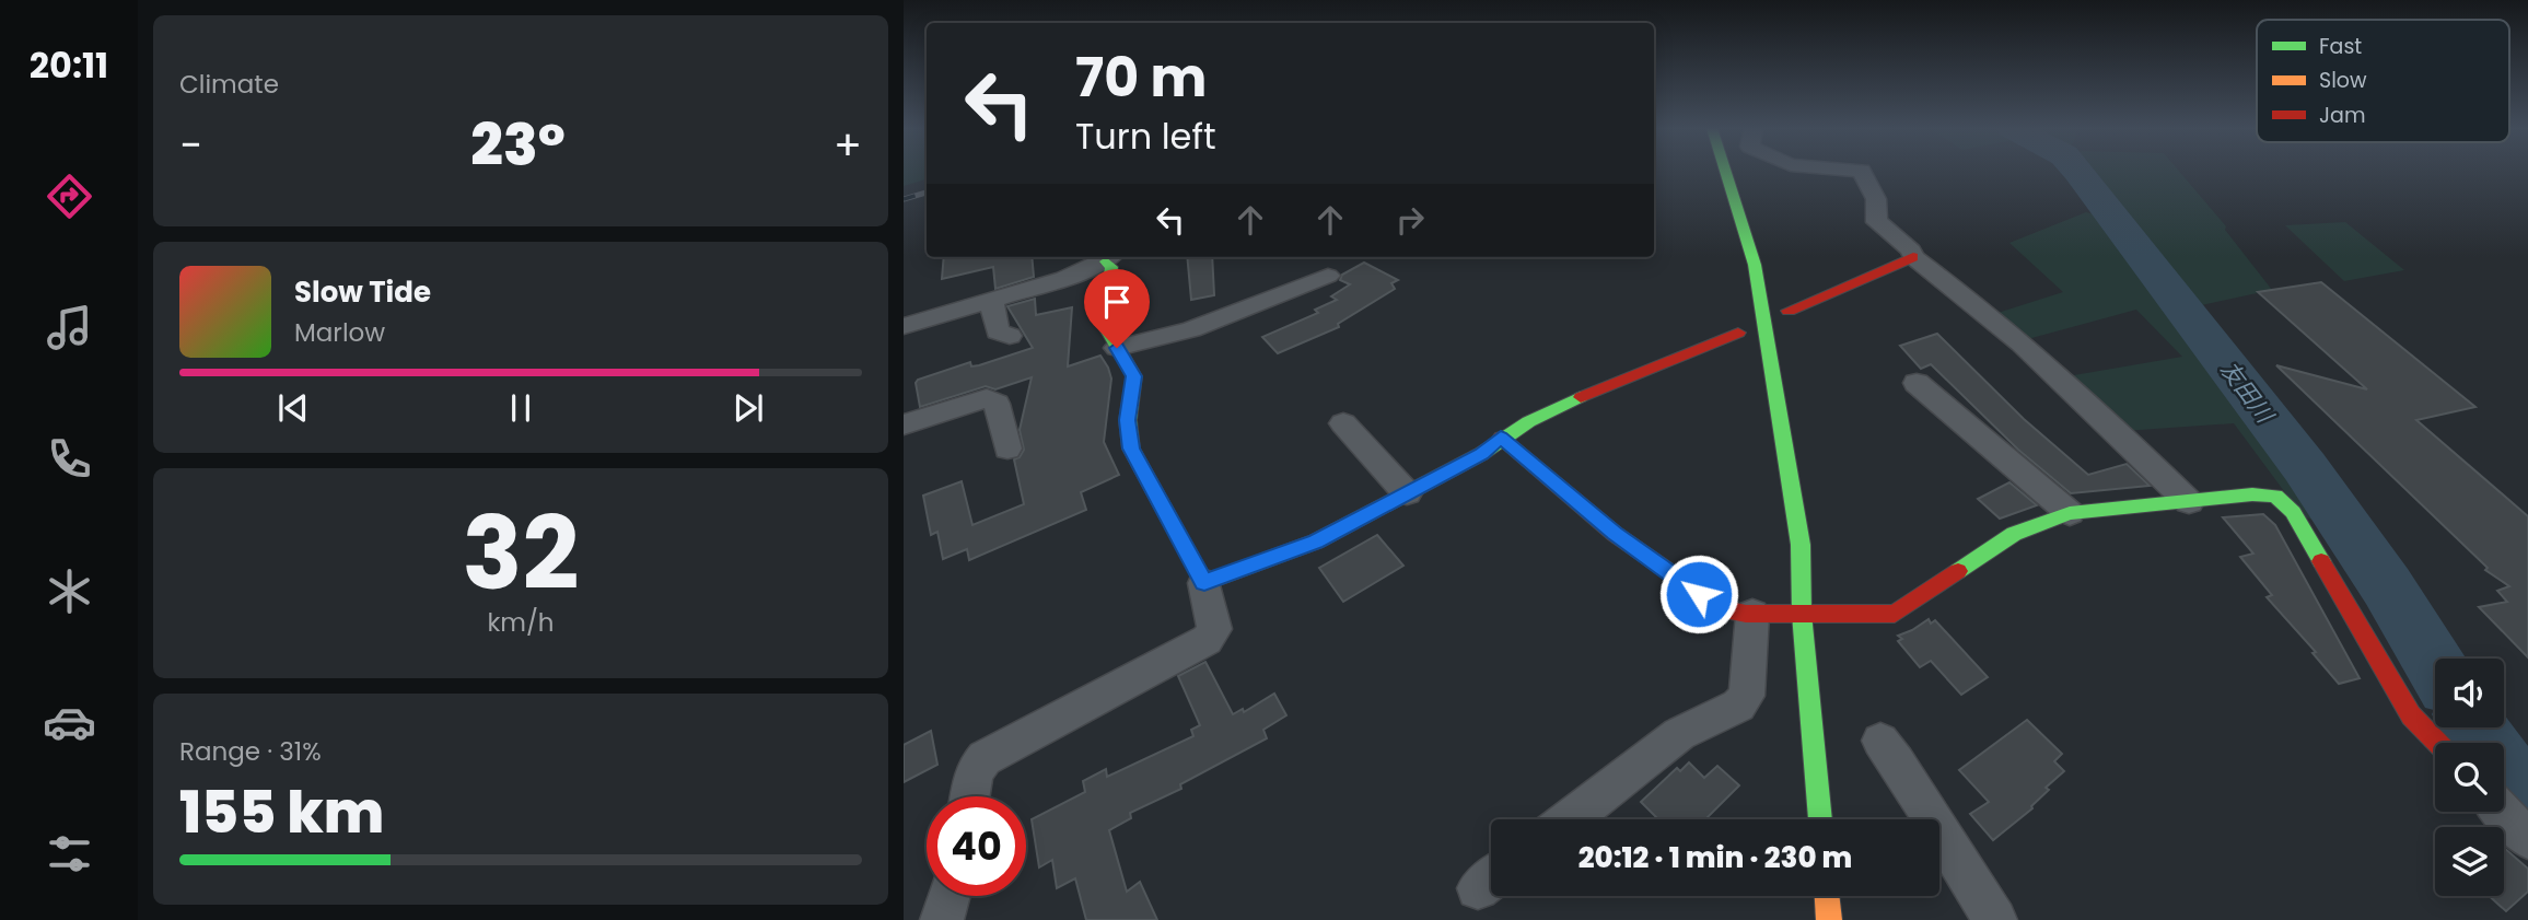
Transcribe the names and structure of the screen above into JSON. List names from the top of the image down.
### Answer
{
  "water": ["友田川"],
  "legend": ["Fast", "Slow", "Jam"],
  "page": {
    "tabs": "20:11",
    "tile": [
      "Climate",
      ["32", "km/h"],
      ["Range · 31%", "155 km"]
    ],
    "turn": ["70 m", "Turn left"],
    "heat": ["−", "23°", "+"],
    "song": ["Slow Tide", "Marlow"],
    "limit": "40",
    "trip": "20:12 · 1 min · 230 m"
  }
}
